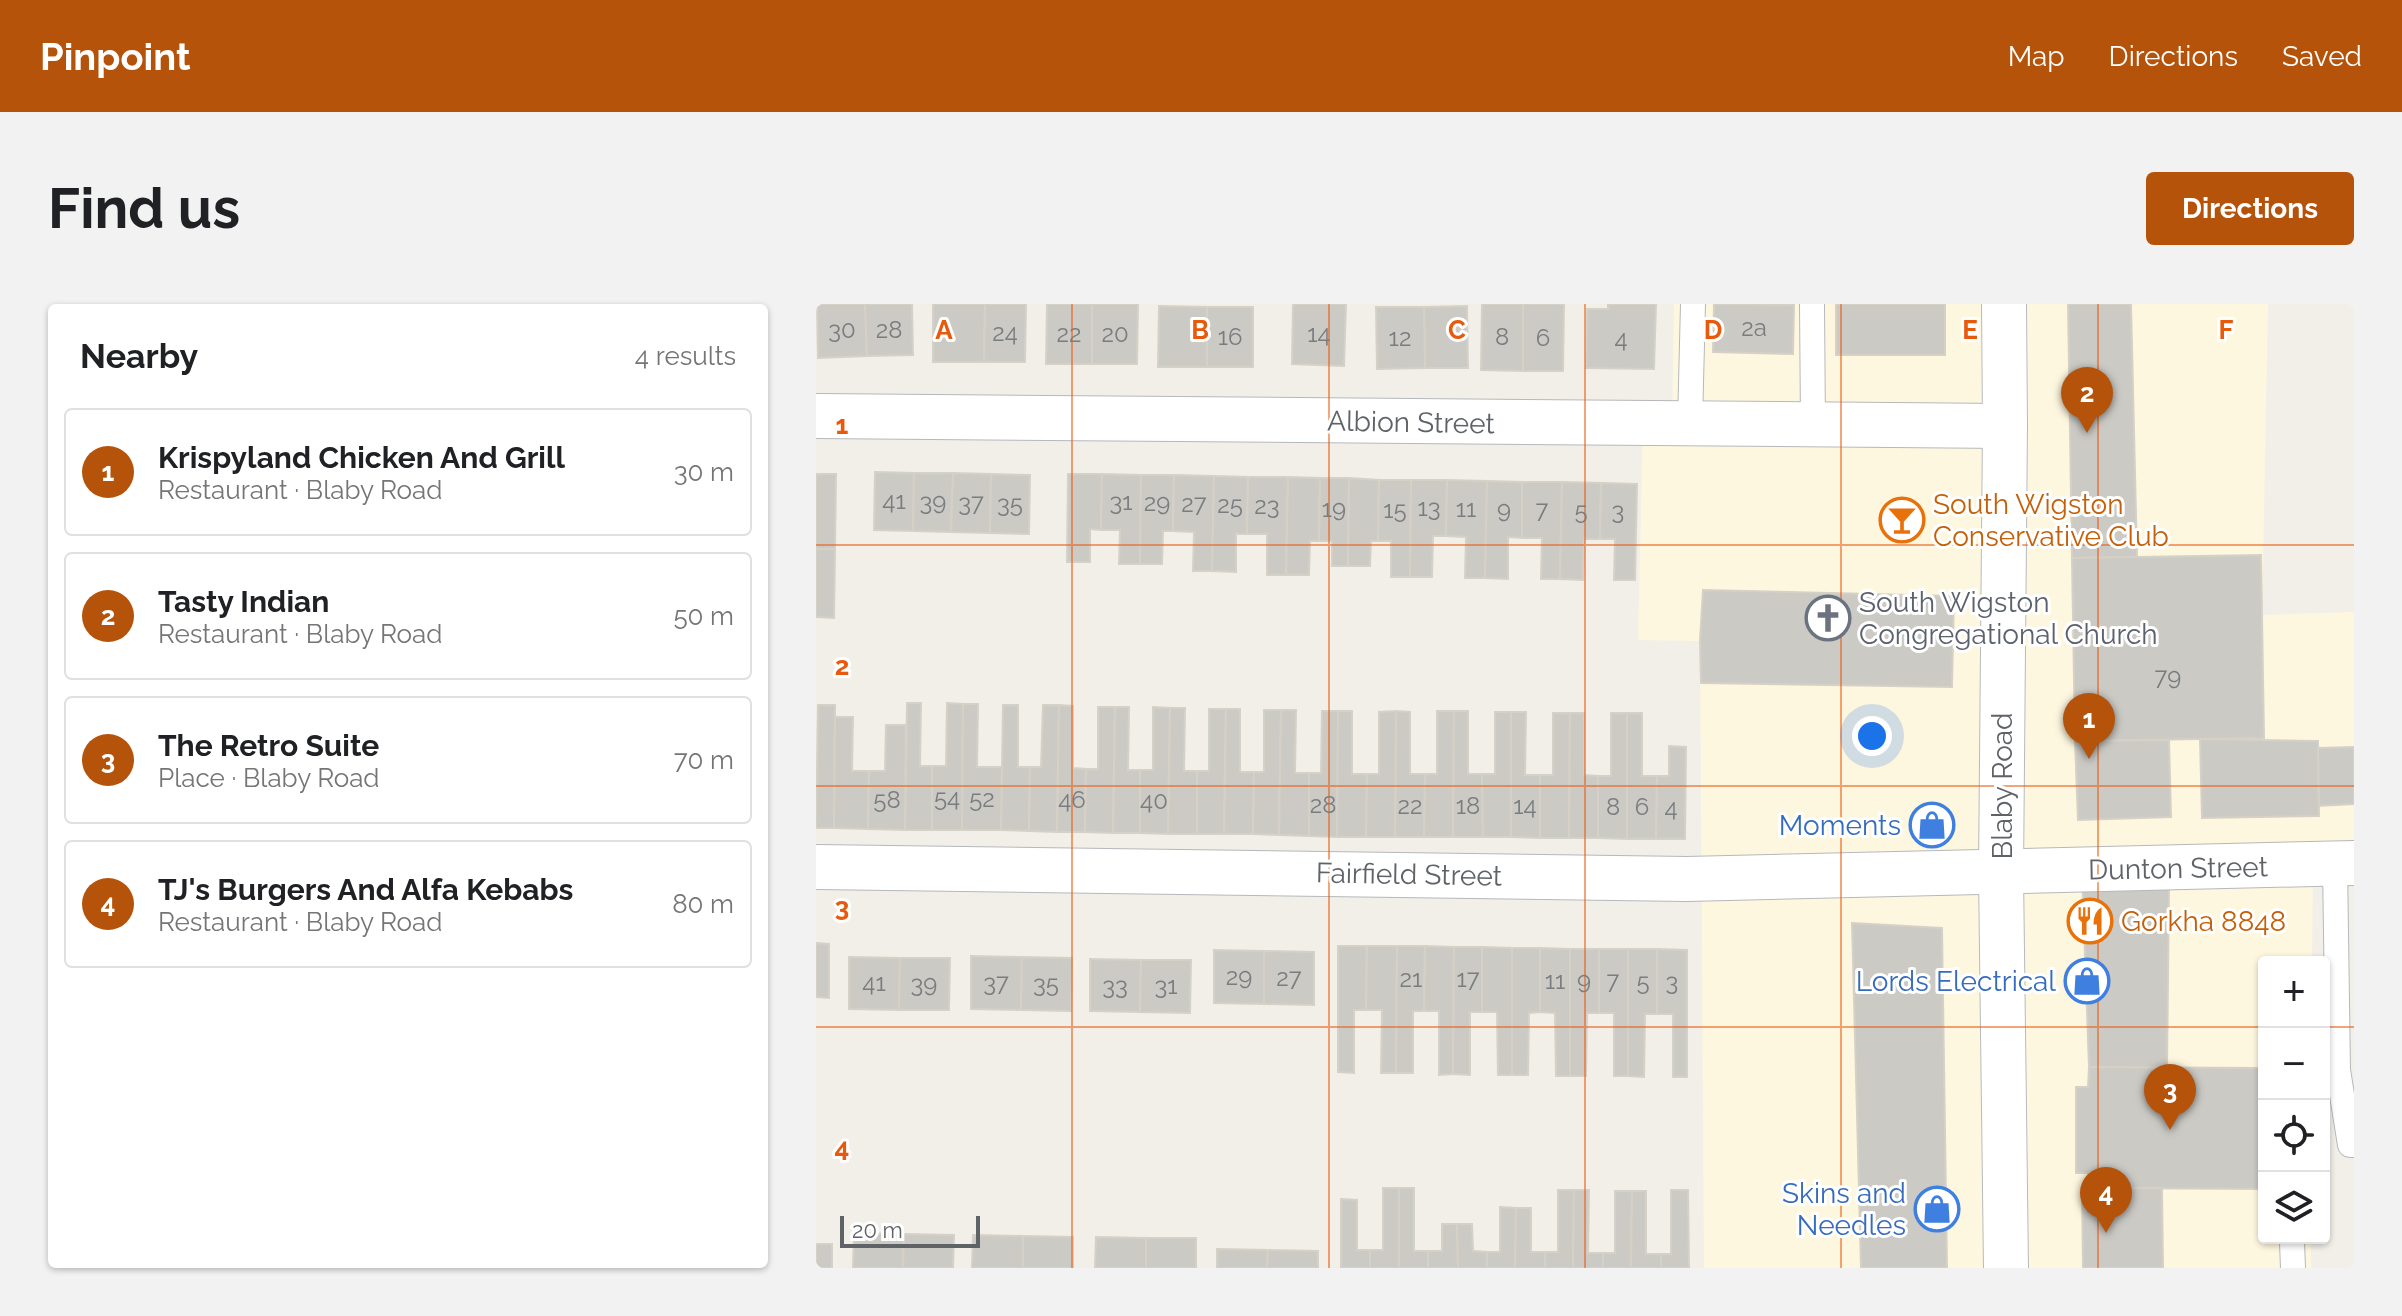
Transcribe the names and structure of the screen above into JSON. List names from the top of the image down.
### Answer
{
  "streets": {
    "street": [
      "Albion Street",
      "Blaby Road",
      "Dunton Street",
      "Fairfield Street"
    ]
  },
  "crossings": [
    ["Albion Street", "Blaby Road"],
    ["Blaby Road", "Dunton Street"],
    ["Blaby Road", "Fairfield Street"],
    ["Dunton Street", "Fairfield Street"]
  ],
  "places": {
    "bar": ["South Wigston Conservative Club"],
    "church": ["South Wigston Congregational Church"],
    "shop": ["Moments", "Lords Electrical", "Skins and Needles"],
    "restaurant": ["Gorkha 8848"]
  },
  "house_numbers": [
    "2a",
    "30",
    "28",
    "24",
    "22",
    "20",
    "14",
    "16",
    "8",
    "12",
    "6",
    "4",
    "41",
    "39",
    "31",
    "37",
    "29",
    "35",
    "27",
    "25",
    "23",
    "13",
    "19",
    "11",
    "15",
    "9",
    "7",
    "5",
    "3",
    "79",
    "54",
    "52",
    "58",
    "46",
    "40",
    "28",
    "22",
    "18",
    "14",
    "8",
    "6",
    "4",
    "29",
    "27",
    "21",
    "17",
    "11",
    "9",
    "7",
    "5",
    "3",
    "41",
    "37",
    "39",
    "35",
    "33",
    "31"
  ],
  "scale_bar": "20 m",
  "page": {
    "header": "Pinpoint",
    "nav": ["Map", "Directions", "Saved"],
    "buttons": "Directions",
    "title": "Find us",
    "heading": ["Nearby", "4 results"],
    "pins": [
      "2",
      "1",
      "3",
      "4"
    ],
    "list": [
      {
        "mark": "1",
        "name": "Krispyland Chicken And Grill",
        "note": "Restaurant · Blaby Road",
        "value": "30 m"
      },
      {
        "mark": "2",
        "name": "Tasty Indian",
        "note": "Restaurant · Blaby Road",
        "value": "50 m"
      },
      {
        "mark": "3",
        "name": "The Retro Suite",
        "note": "Place · Blaby Road",
        "value": "70 m"
      },
      {
        "mark": "4",
        "name": "TJ's Burgers And Alfa Kebabs",
        "note": "Restaurant · Blaby Road",
        "value": "80 m"
      }
    ],
    "map_buttons": ["+", "−"],
    "scale": "20 m"
  },
  "grid": {
    "columns": [
      "A",
      "B",
      "C",
      "D",
      "E",
      "F"
    ],
    "rows": [
      "1",
      "2",
      "3",
      "4"
    ]
  }
}
